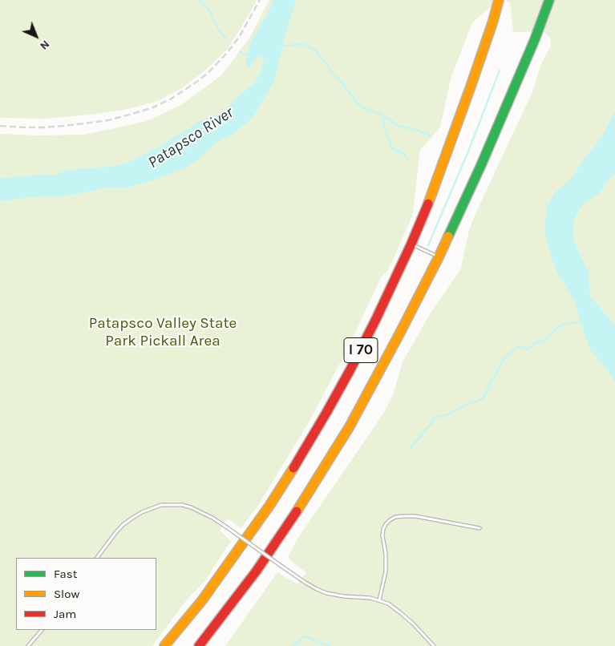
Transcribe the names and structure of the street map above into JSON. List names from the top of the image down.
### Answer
{
  "streets": {
    "highway": ["I 70"]
  },
  "water": ["Patapsco River"],
  "parks": ["Patapsco Valley State Park Pickall Area"],
  "legend": ["Fast", "Slow", "Jam"],
  "north": "bottom right"
}
